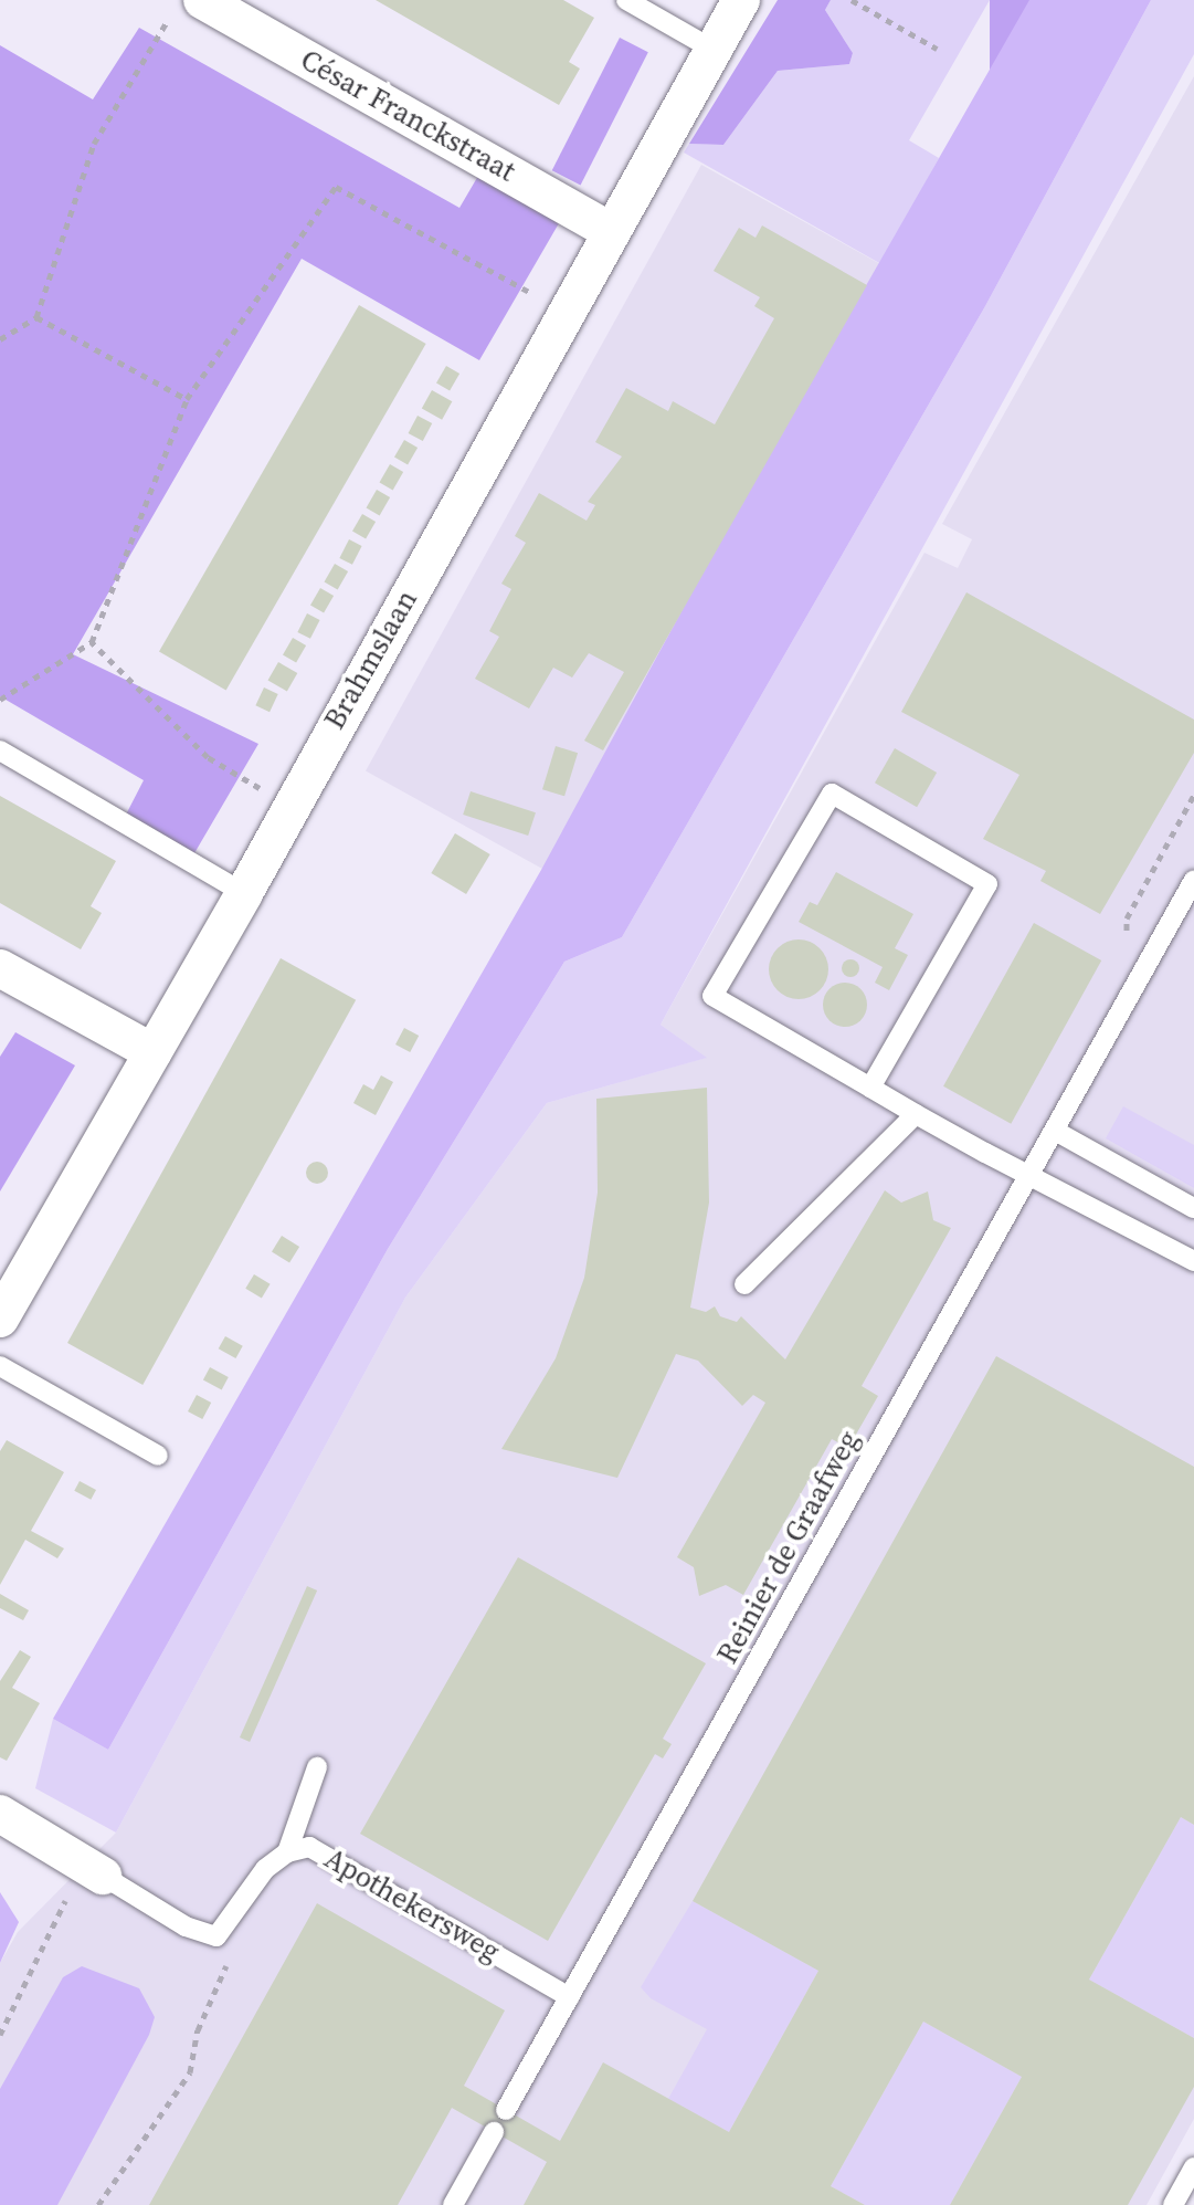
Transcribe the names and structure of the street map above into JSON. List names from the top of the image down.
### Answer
{
  "streets": {
    "street": ["César Franckstraat", "Brahmslaan"],
    "lane": ["Reinier de Graafweg", "Apothekersweg"]
  },
  "crossings": [
    ["César Franckstraat", "Brahmslaan"],
    ["Reinier de Graafweg", "Apothekersweg"]
  ]
}
